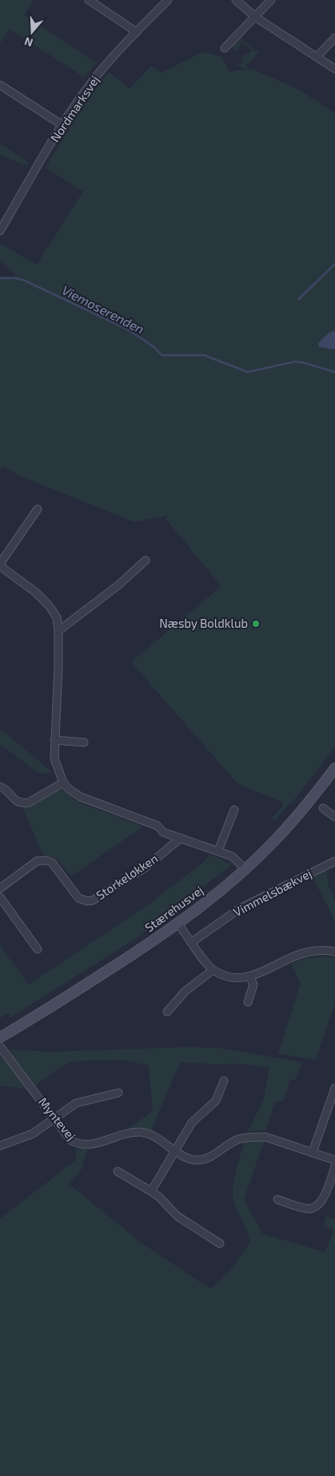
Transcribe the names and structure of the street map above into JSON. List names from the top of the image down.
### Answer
{
  "streets": {
    "street": [
      "Nordmarksvej",
      "Storkeløkken",
      "Vimmelsbækvej",
      "Stærehusvej",
      "Myntevej"
    ]
  },
  "water": ["Viemoserenden"],
  "places": ["Næsby Boldklub"],
  "north": "bottom"
}
